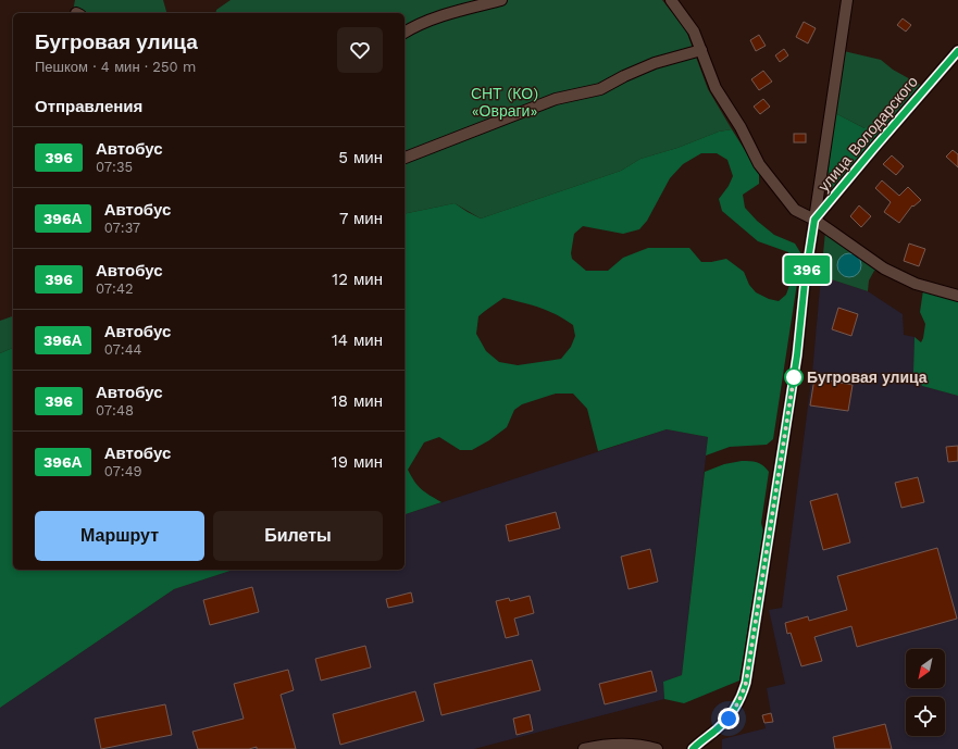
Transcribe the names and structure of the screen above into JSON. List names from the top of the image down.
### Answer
{
  "streets": {
    "street": ["улица Володарского"]
  },
  "parks": ["СНТ (КО) «Овраги»"],
  "places": ["Бугровая улица"],
  "lines": ["bus line 396"],
  "north": "bottom left",
  "page": {
    "on_map": "396",
    "heading": [
      ["Бугровая улица", "Пешком · 4 мин · 250 m"],
      "Отправления"
    ],
    "list": [
      {
        "mark": "396",
        "name": "Автобус",
        "note": "07:35",
        "value": "5 мин"
      },
      {
        "mark": "396А",
        "name": "Автобус",
        "note": "07:37",
        "value": "7 мин"
      },
      {
        "mark": "396",
        "name": "Автобус",
        "note": "07:42",
        "value": "12 мин"
      },
      {
        "mark": "396А",
        "name": "Автобус",
        "note": "07:44",
        "value": "14 мин"
      },
      {
        "mark": "396",
        "name": "Автобус",
        "note": "07:48",
        "value": "18 мин"
      },
      {
        "mark": "396А",
        "name": "Автобус",
        "note": "07:49",
        "value": "19 мин"
      }
    ],
    "buttons": ["Маршрут", "Билеты"]
  }
}
